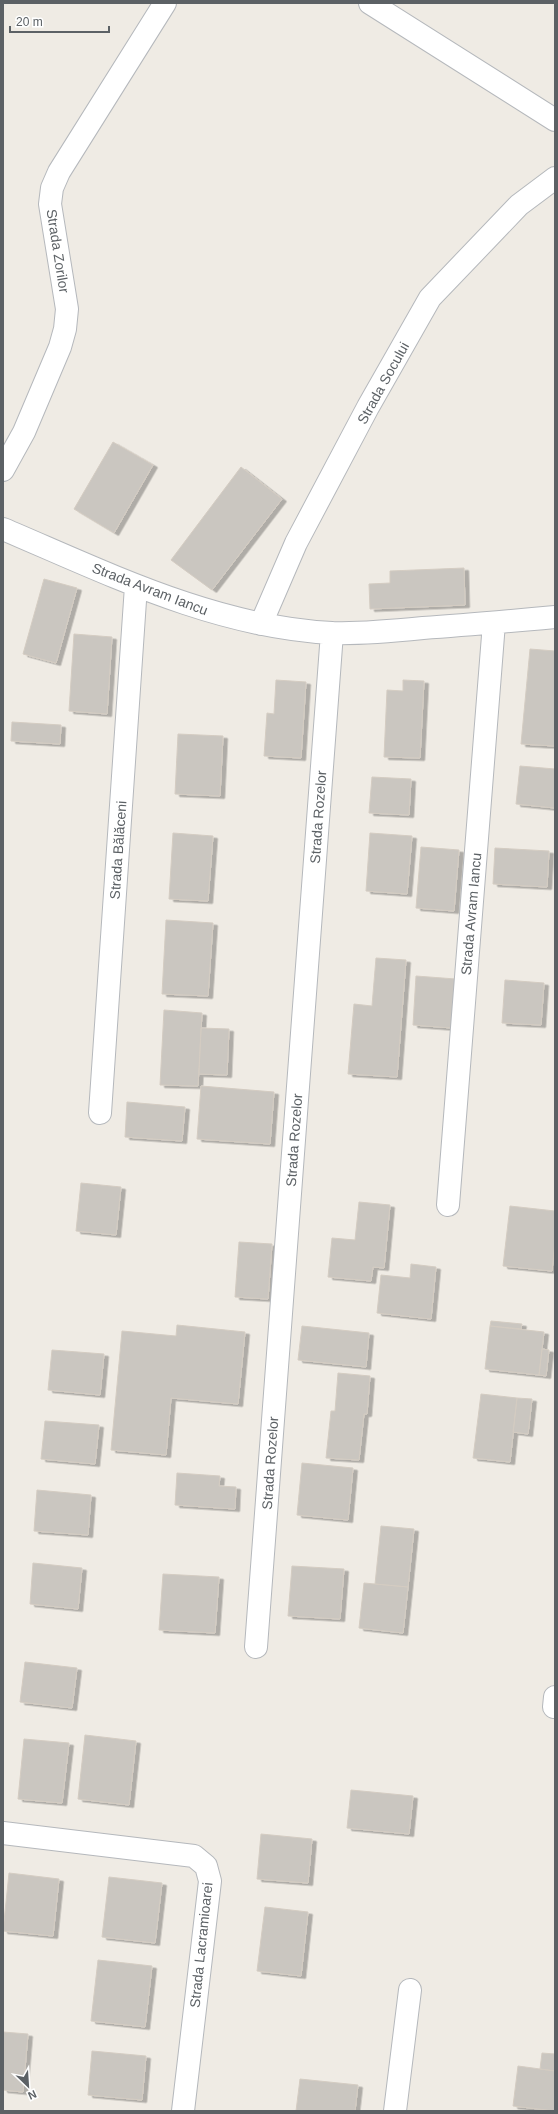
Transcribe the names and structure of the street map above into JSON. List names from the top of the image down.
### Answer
{
  "streets": {
    "street": [
      "Strada Zorilor",
      "Strada Socului",
      "Strada Avram Iancu",
      "Strada Rozelor",
      "Strada Bălăceni",
      "Strada Lacramioarei"
    ]
  },
  "crossings": [
    ["Strada Socului", "Strada Avram Iancu"],
    ["Strada Avram Iancu", "Strada Rozelor"],
    ["Strada Avram Iancu", "Strada Bălăceni"]
  ],
  "scale_bar": "20 m",
  "north": "bottom right"
}
